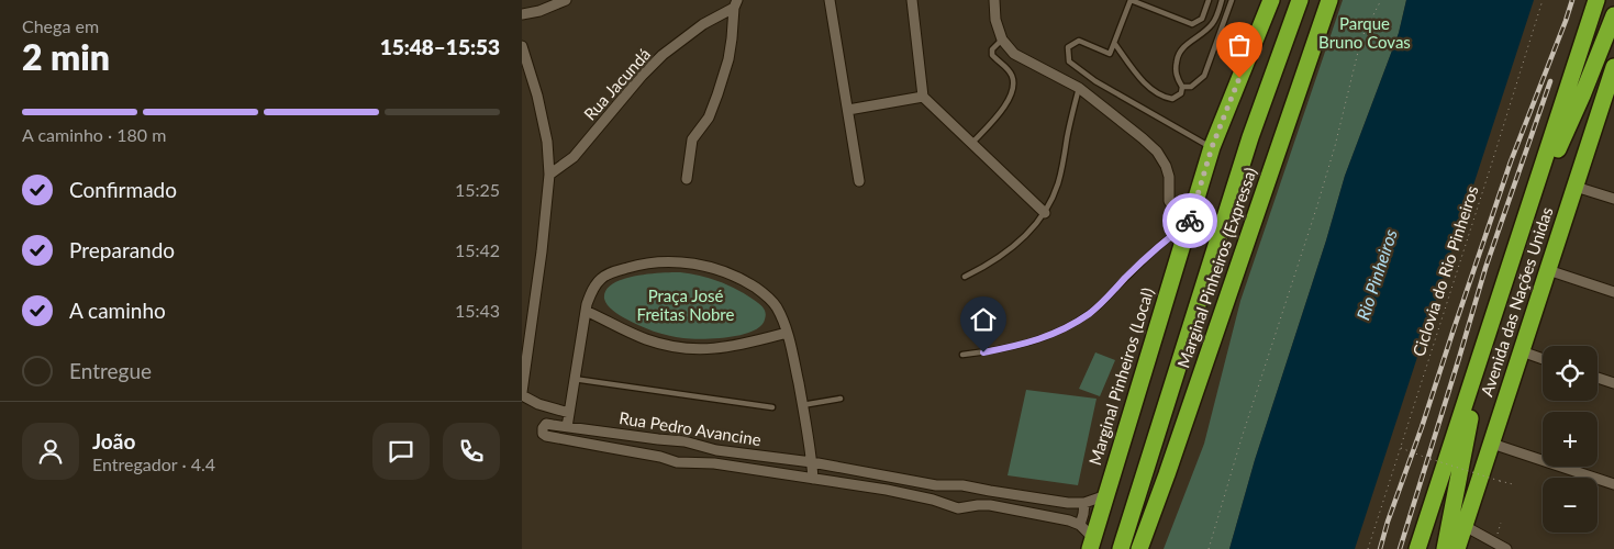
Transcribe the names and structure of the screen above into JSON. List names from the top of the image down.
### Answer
{
  "streets": {
    "highway": ["Marginal Pinheiros (Expressa)", "Avenida das Nações Unidas", "Marginal Pinheiros (Local)"],
    "street": ["Rua Jacundá", "Rua Pedro Avancine"],
    "path": ["Ciclovia do Rio Pinheiros"]
  },
  "crossings": [
    ["Marginal Pinheiros (Local)", "Rua Pedro Avancine"]
  ],
  "water": ["Rio Pinheiros"],
  "parks": ["Parque Bruno Covas", "Praça José Freitas Nobre"],
  "page": {
    "heading": ["2 min", "Chega em", "15:48–15:53"],
    "panel": ["João", "Entregador · 4.4"],
    "bar": "A caminho · 180 m",
    "list": [
      ["Confirmado", "15:25"],
      ["Preparando", "15:42"],
      ["A caminho", "15:43"],
      "Entregue"
    ],
    "map_buttons": ["+", "−"]
  }
}
